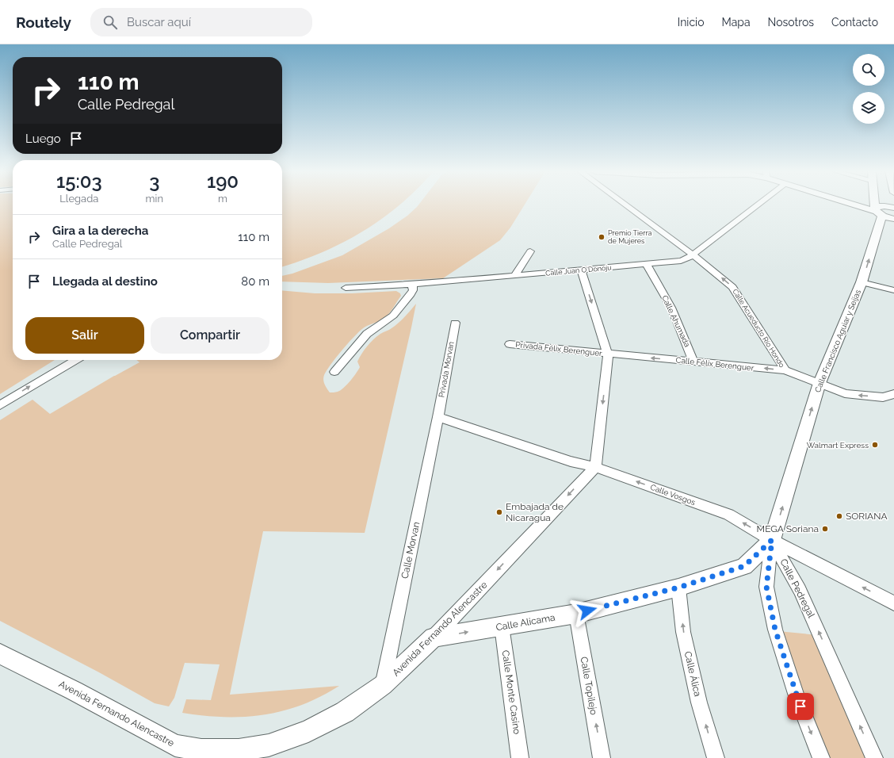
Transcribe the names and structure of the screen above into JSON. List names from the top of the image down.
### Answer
{
  "streets": {
    "street": [
      "Calle Juan O'Donoju",
      "Calle Ahumada",
      "Calle Acueducto Río Hondo",
      "Calle Francisco Aguiar y Seijas",
      "Privada Félix Berenguer",
      "Calle Félix Berenguer",
      "Privada Morvan",
      "Calle Vosgos",
      "Calle Morvan",
      "Calle Pedregal",
      "Calle Alicama",
      "Avenida Fernando Alencastre",
      "Calle Álica",
      "Calle Topilejo",
      "Calle Monte Casino"
    ]
  },
  "crossings": [
    ["Calle Juan O'Donoju", "Calle Ahumada"],
    ["Calle Juan O'Donoju", "Calle Acueducto Río Hondo"],
    ["Calle Ahumada", "Calle Félix Berenguer"],
    ["Calle Acueducto Río Hondo", "Calle Félix Berenguer"],
    ["Calle Francisco Aguiar y Seijas", "Calle Félix Berenguer"],
    ["Calle Francisco Aguiar y Seijas", "Calle Vosgos"],
    ["Calle Francisco Aguiar y Seijas", "Calle Pedregal"],
    ["Calle Francisco Aguiar y Seijas", "Calle Alicama"],
    ["Privada Félix Berenguer", "Calle Félix Berenguer"],
    ["Privada Morvan", "Calle Vosgos"],
    ["Privada Morvan", "Calle Morvan"],
    ["Calle Vosgos", "Calle Morvan"],
    ["Calle Vosgos", "Calle Pedregal"],
    ["Calle Vosgos", "Calle Alicama"],
    ["Calle Vosgos", "Avenida Fernando Alencastre"],
    ["Calle Morvan", "Avenida Fernando Alencastre"],
    ["Calle Pedregal", "Calle Alicama"],
    ["Calle Alicama", "Avenida Fernando Alencastre"],
    ["Calle Alicama", "Calle Álica"],
    ["Calle Alicama", "Calle Topilejo"],
    ["Calle Alicama", "Calle Monte Casino"]
  ],
  "one_way": [
    "Calle Acueducto Río Hondo",
    "Calle Francisco Aguiar y Seijas",
    "Calle Félix Berenguer",
    "Calle Vosgos",
    "Calle Álica",
    "Calle Topilejo"
  ],
  "places": [
    "Premio Tierra de Mujeres",
    "Walmart Express",
    "Embajada de Nicaragua",
    "SORIANA",
    "MEGA Soriana"
  ],
  "page": {
    "header": "Routely",
    "search": "Buscar aquí",
    "nav": [
      "Inicio",
      "Mapa",
      "Nosotros",
      "Contacto"
    ],
    "turn": ["110 m", "Calle Pedregal"],
    "then": "Luego",
    "eta": [
      "15:03",
      "Llegada",
      "3",
      "min",
      "190",
      "m"
    ],
    "list": [
      {
        "name": "Gira a la derecha",
        "note": "Calle Pedregal",
        "value": "110 m"
      },
      {
        "name": "Llegada al destino",
        "value": "80 m"
      }
    ],
    "buttons": ["Salir", "Compartir"]
  }
}
